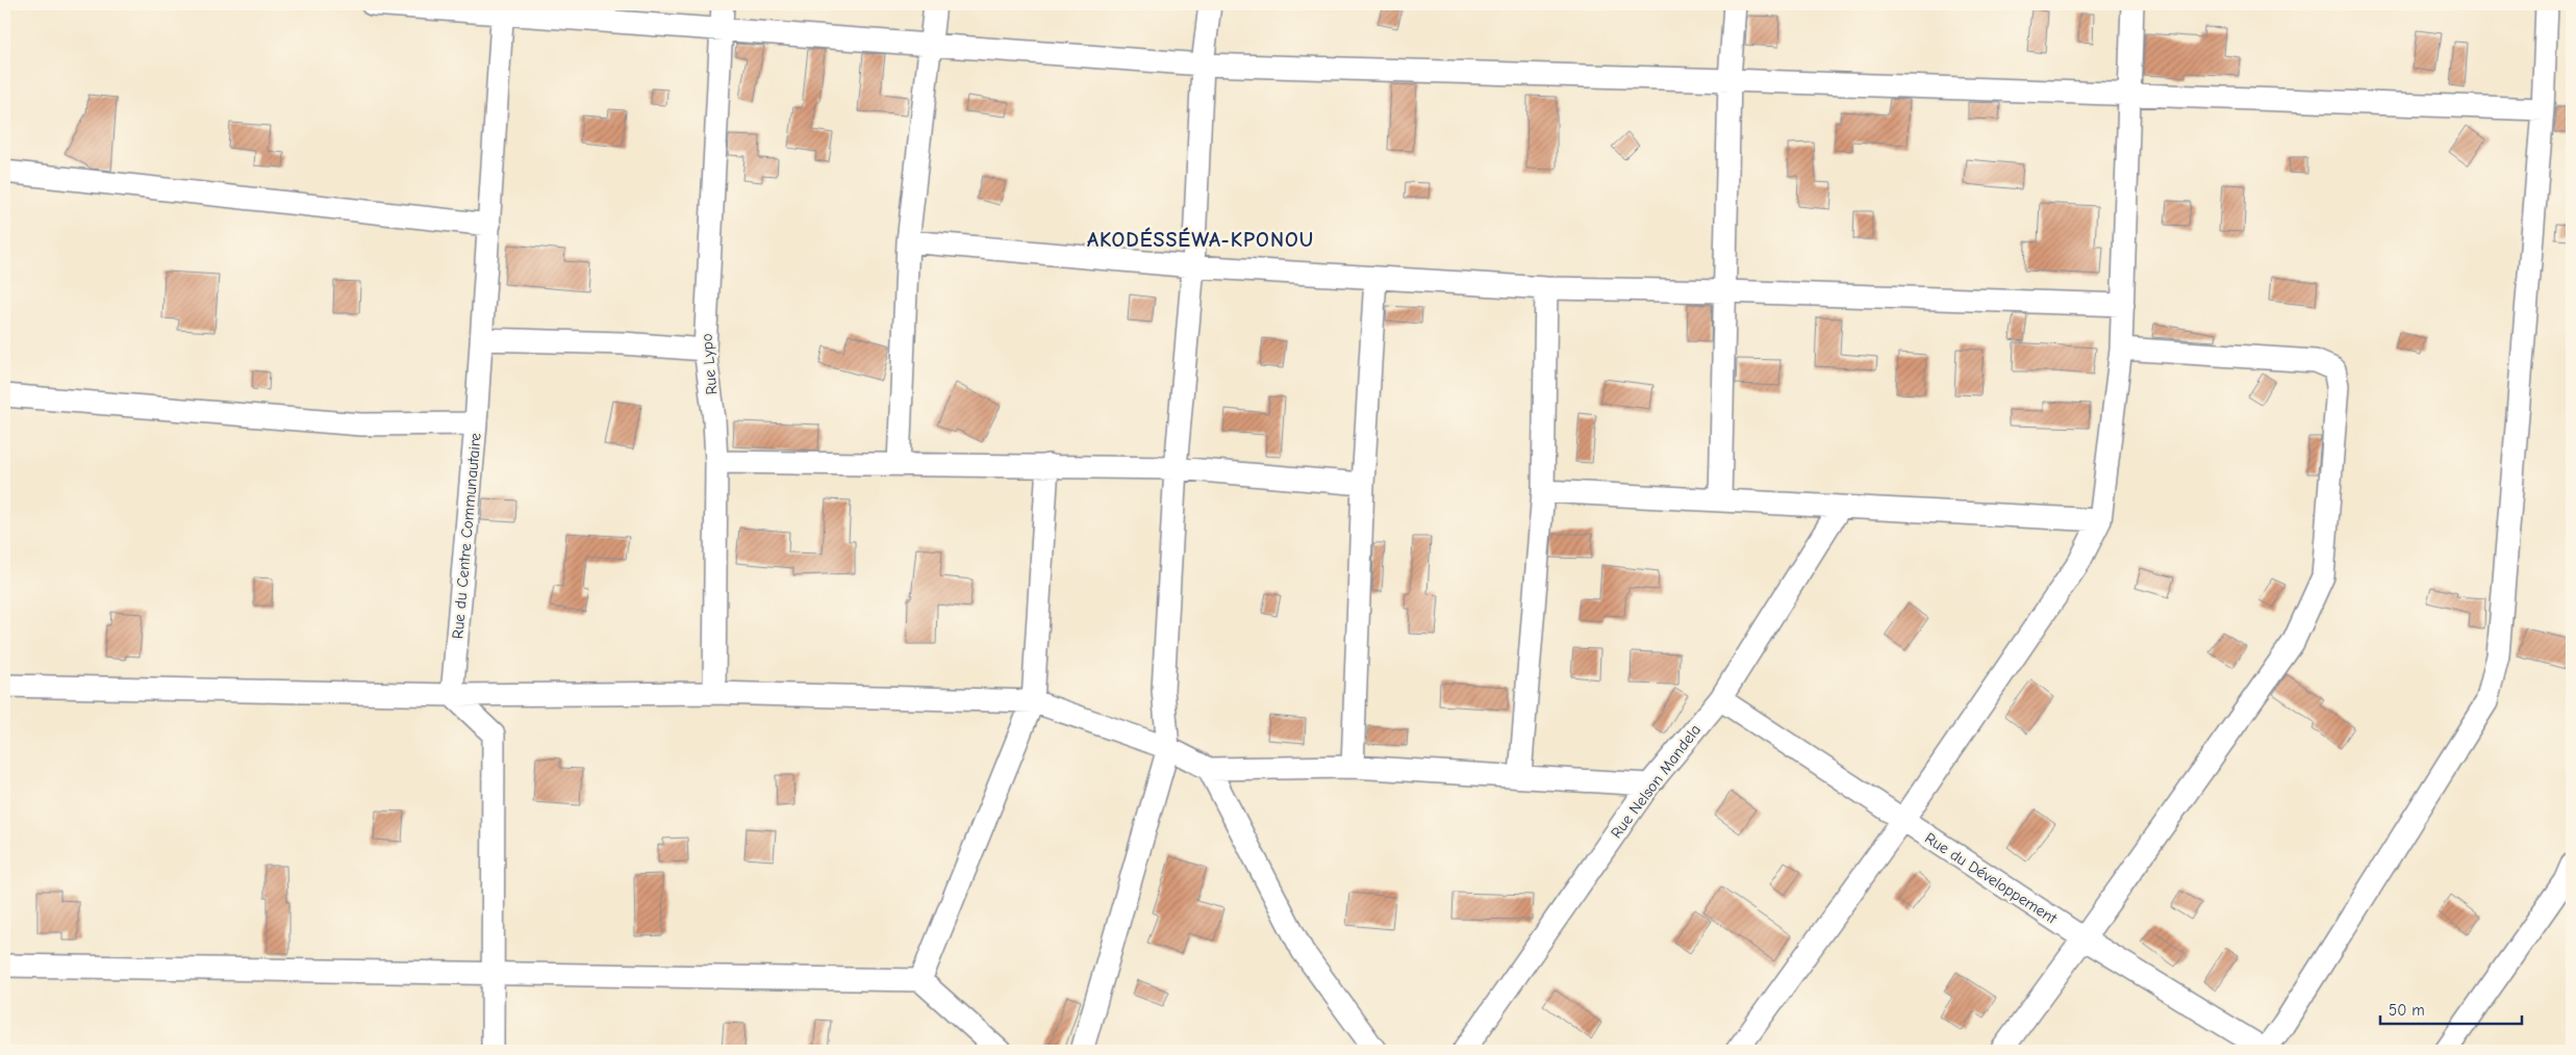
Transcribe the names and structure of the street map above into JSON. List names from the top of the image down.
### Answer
{
  "streets": {
    "street": [
      "Rue Lypo",
      "Rue du Centre Communautaire",
      "Rue Nelson Mandela",
      "Rue du Développement"
    ]
  },
  "crossings": [
    ["Rue Nelson Mandela", "Rue du Développement"]
  ],
  "districts": ["AKODÉSSÉWA-KPONOU"],
  "scale_bar": "50 m"
}
